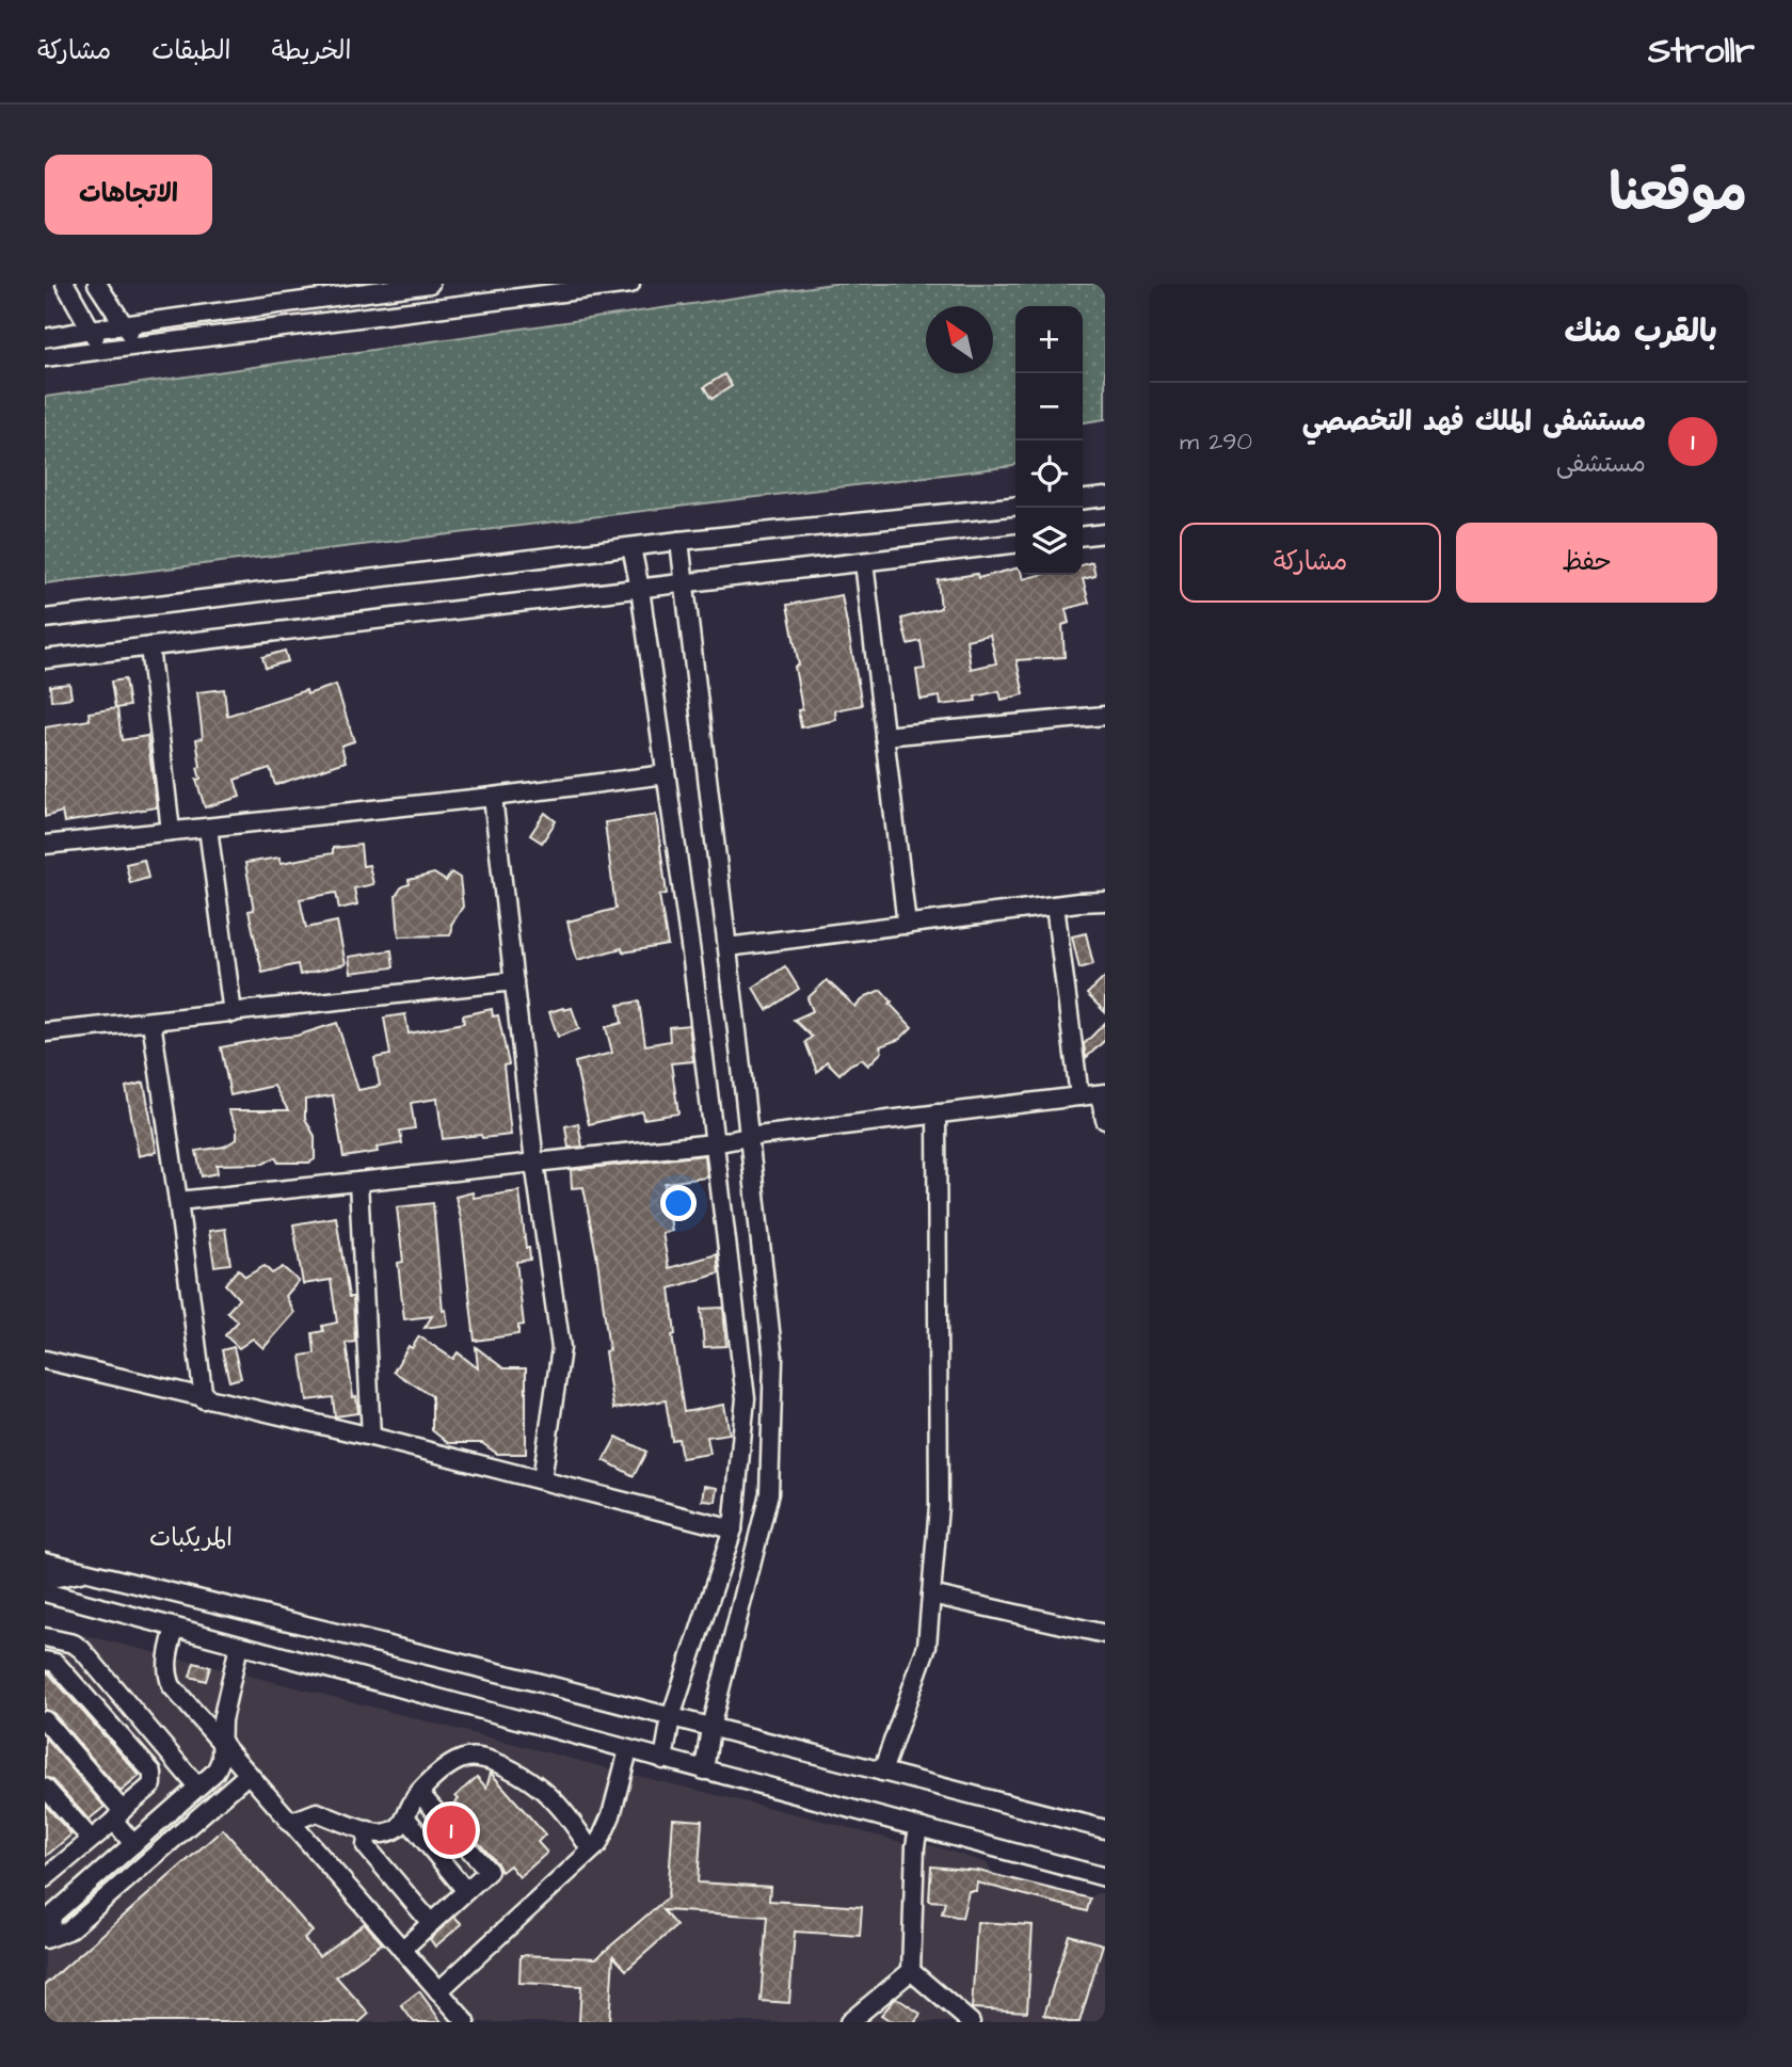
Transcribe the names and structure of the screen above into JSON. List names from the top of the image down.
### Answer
{
  "districts": ["المريكبات"],
  "north": "top left",
  "page": {
    "header": "Strollr",
    "nav": ["الخريطة", "الطبقات", "مشاركة"],
    "title": "موقعنا",
    "buttons": [
      "الاتجاهات",
      ["حفظ", "مشاركة"]
    ],
    "heading": "بالقرب منك",
    "map_buttons": ["+", "−"],
    "list": [
      {
        "mark": "1",
        "name": "مستشفى الملك فهد التخصصي",
        "note": "مستشفى",
        "value": "290 m"
      }
    ],
    "pins": "1"
  }
}
